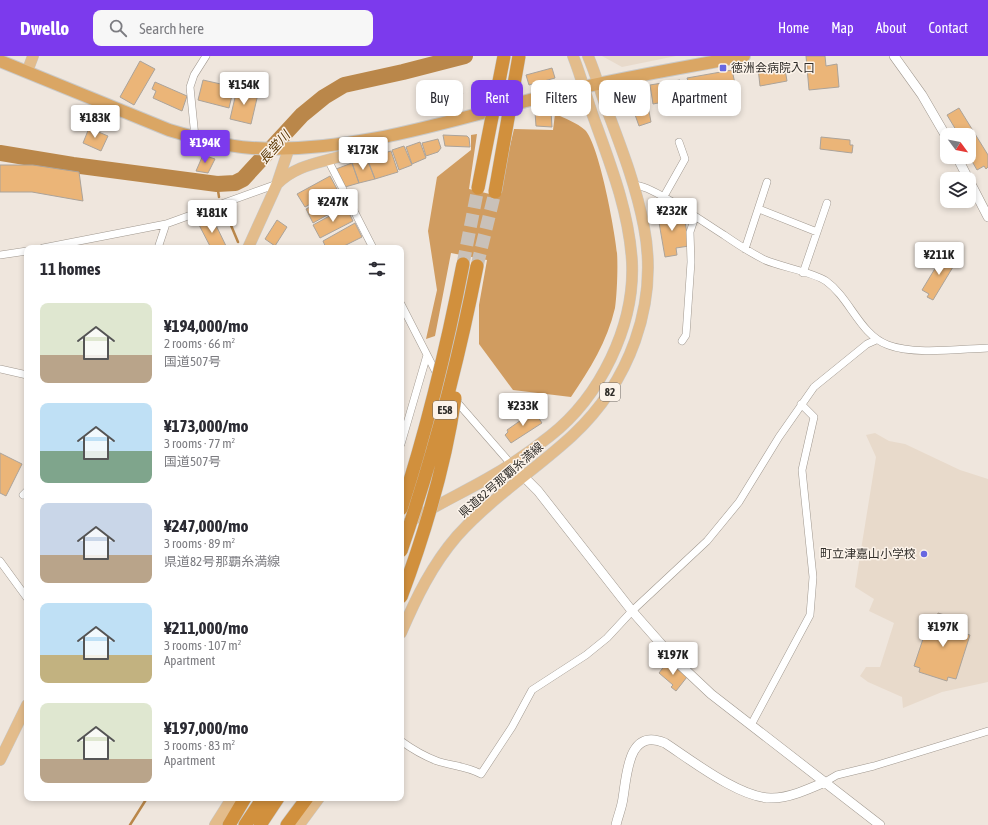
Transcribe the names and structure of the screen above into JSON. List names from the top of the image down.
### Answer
{
  "streets": {
    "highway": ["E58"],
    "main road": ["82", "県道82号那覇糸満線"]
  },
  "water": ["長堂川"],
  "places": {
    "transit": ["徳洲会病院入口"],
    "other": ["町立津嘉山小学校"]
  },
  "north": "bottom right",
  "page": {
    "header": "Dwello",
    "search": "Search here",
    "nav": [
      "Home",
      "Map",
      "About",
      "Contact"
    ],
    "price": [
      "¥154K",
      "¥183K",
      "¥194K",
      "¥173K",
      "¥247K",
      "¥232K",
      "¥181K",
      "¥211K",
      "¥233K",
      "¥197K",
      "¥197K"
    ],
    "chip": [
      "Buy",
      "Rent",
      "Filters",
      "New",
      "Apartment"
    ],
    "heading": "11 homes",
    "list": [
      {
        "name": "¥194,000/mo",
        "note": "2 rooms · 66 m² · 国道507号"
      },
      {
        "name": "¥173,000/mo",
        "note": "3 rooms · 77 m² · 国道507号"
      },
      {
        "name": "¥247,000/mo",
        "note": "3 rooms · 89 m² · 県道82号那覇糸満線"
      },
      {
        "name": "¥211,000/mo",
        "note": "3 rooms · 107 m² · Apartment"
      },
      {
        "name": "¥197,000/mo",
        "note": "3 rooms · 83 m² · Apartment"
      }
    ]
  }
}
